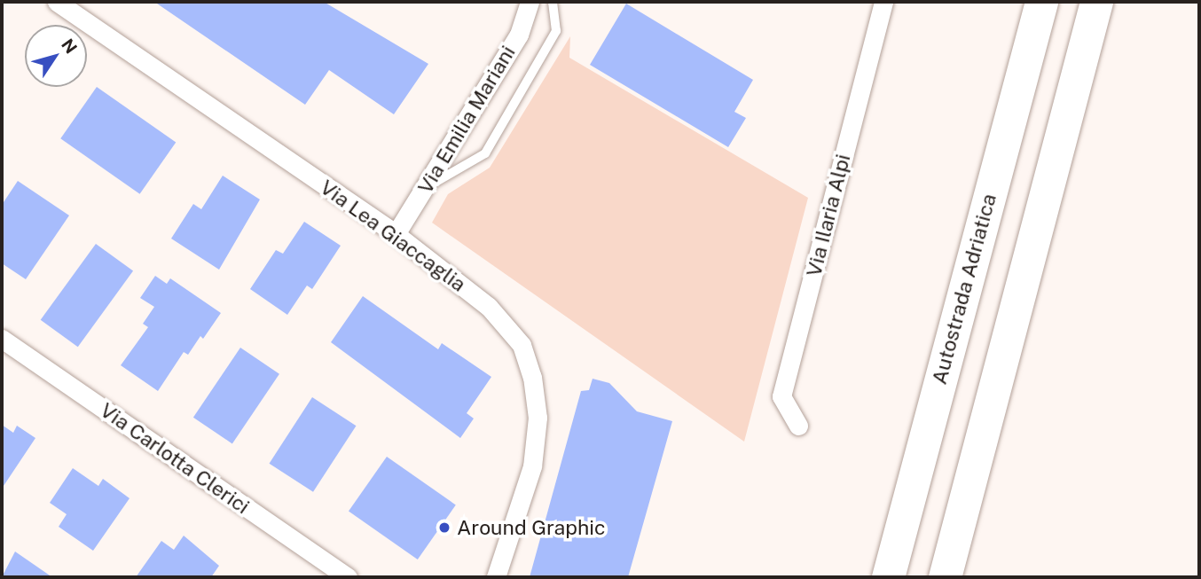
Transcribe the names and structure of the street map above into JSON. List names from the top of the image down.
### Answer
{
  "streets": {
    "highway": ["Autostrada Adriatica"],
    "street": [
      "Via Emilia Mariani",
      "Via Ilaria Alpi",
      "Via Lea Giaccaglia",
      "Via Carlotta Clerici"
    ]
  },
  "crossings": [
    ["Via Emilia Mariani", "Via Lea Giaccaglia"]
  ],
  "places": ["Around Graphic"],
  "north": "top right"
}
